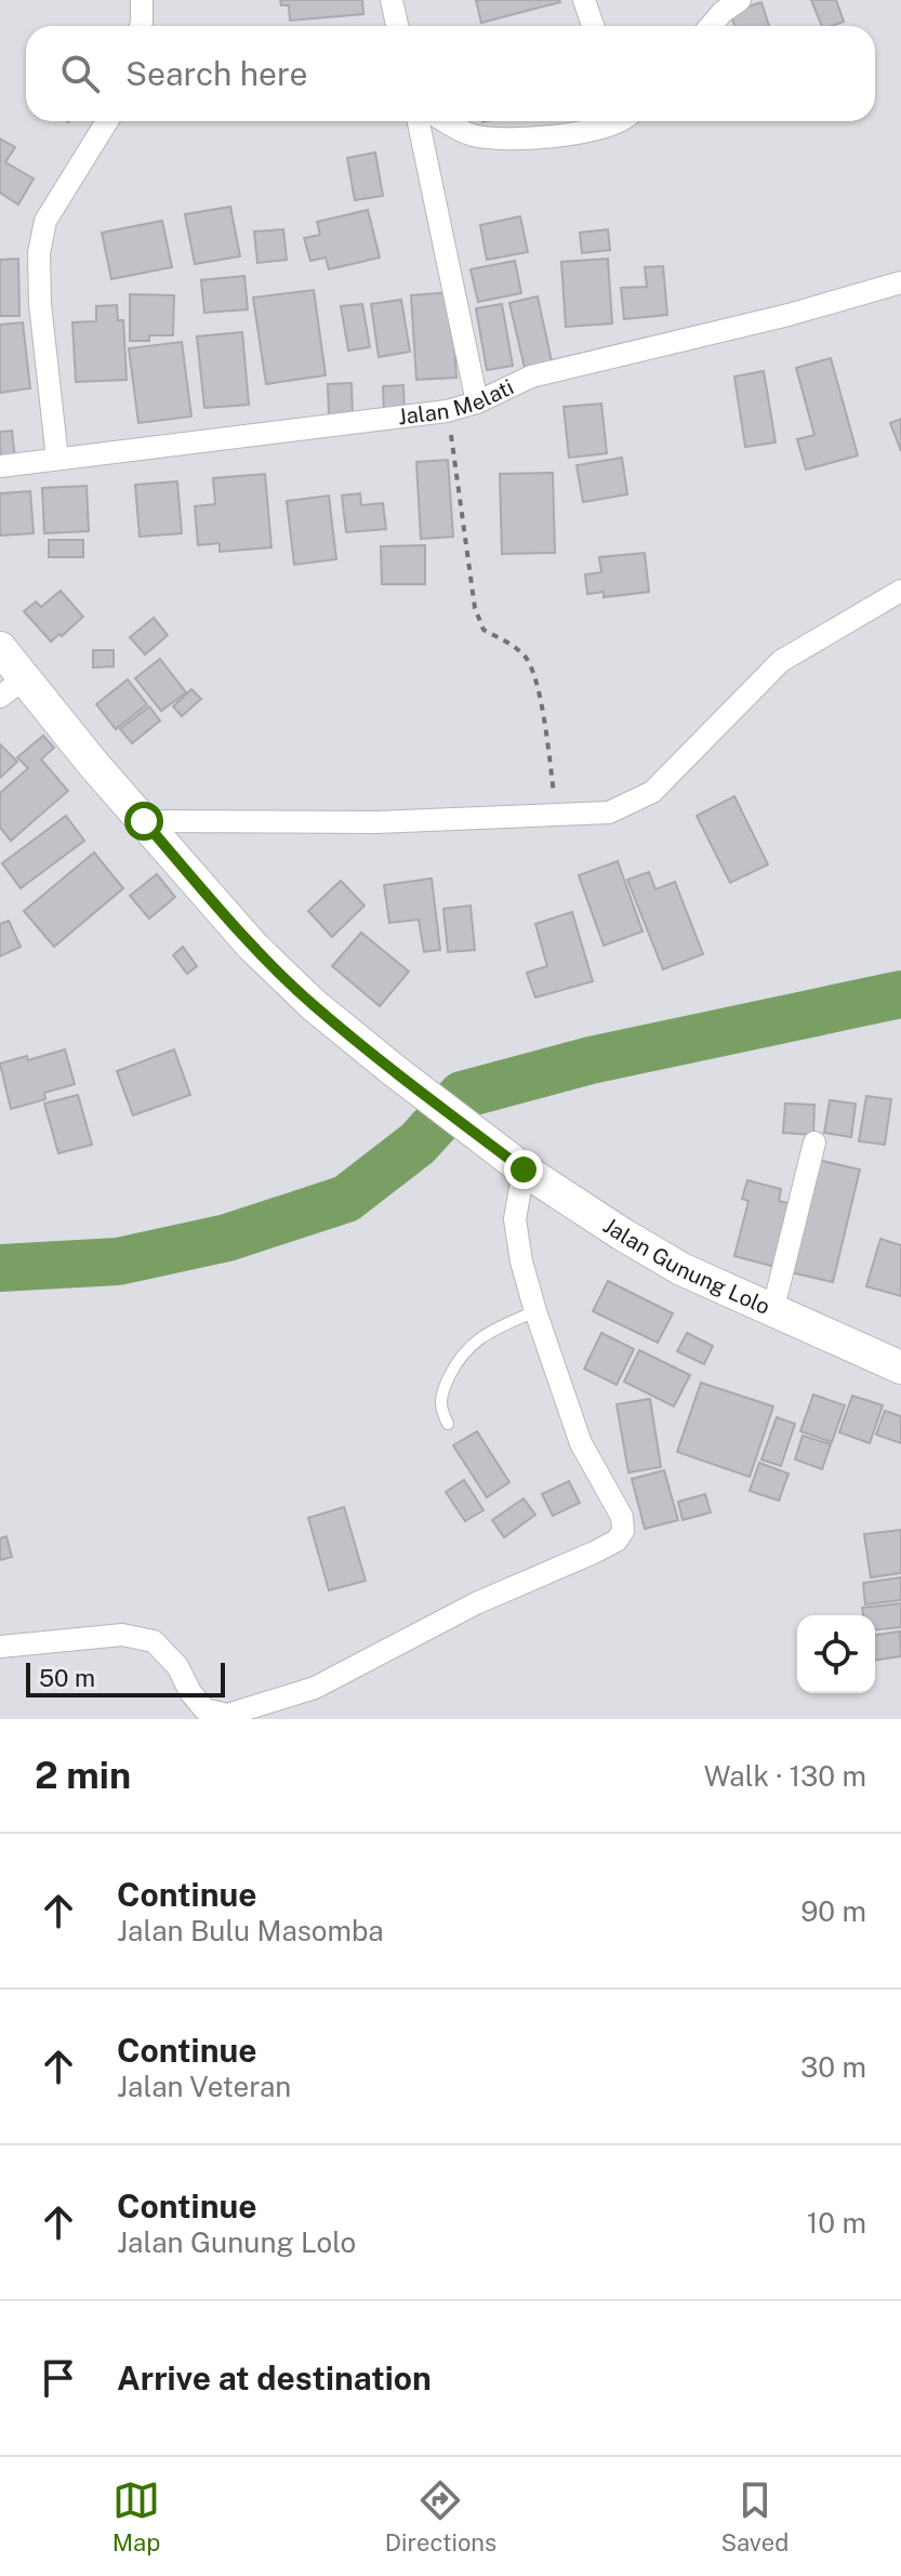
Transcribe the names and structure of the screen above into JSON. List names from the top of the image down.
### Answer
{
  "streets": {
    "street": ["Jalan Melati", "Jalan Gunung Lolo"]
  },
  "scale_bar": "50 m",
  "page": {
    "search": "Search here",
    "scale": "50 m",
    "heading": ["2 min", "Walk · 130 m"],
    "list": [
      ["Continue", "Jalan Bulu Masomba", "90 m"],
      ["Continue", "Jalan Veteran", "30 m"],
      ["Continue", "Jalan Gunung Lolo", "10 m"],
      "Arrive at destination"
    ],
    "nav": ["Map", "Directions", "Saved"]
  }
}
